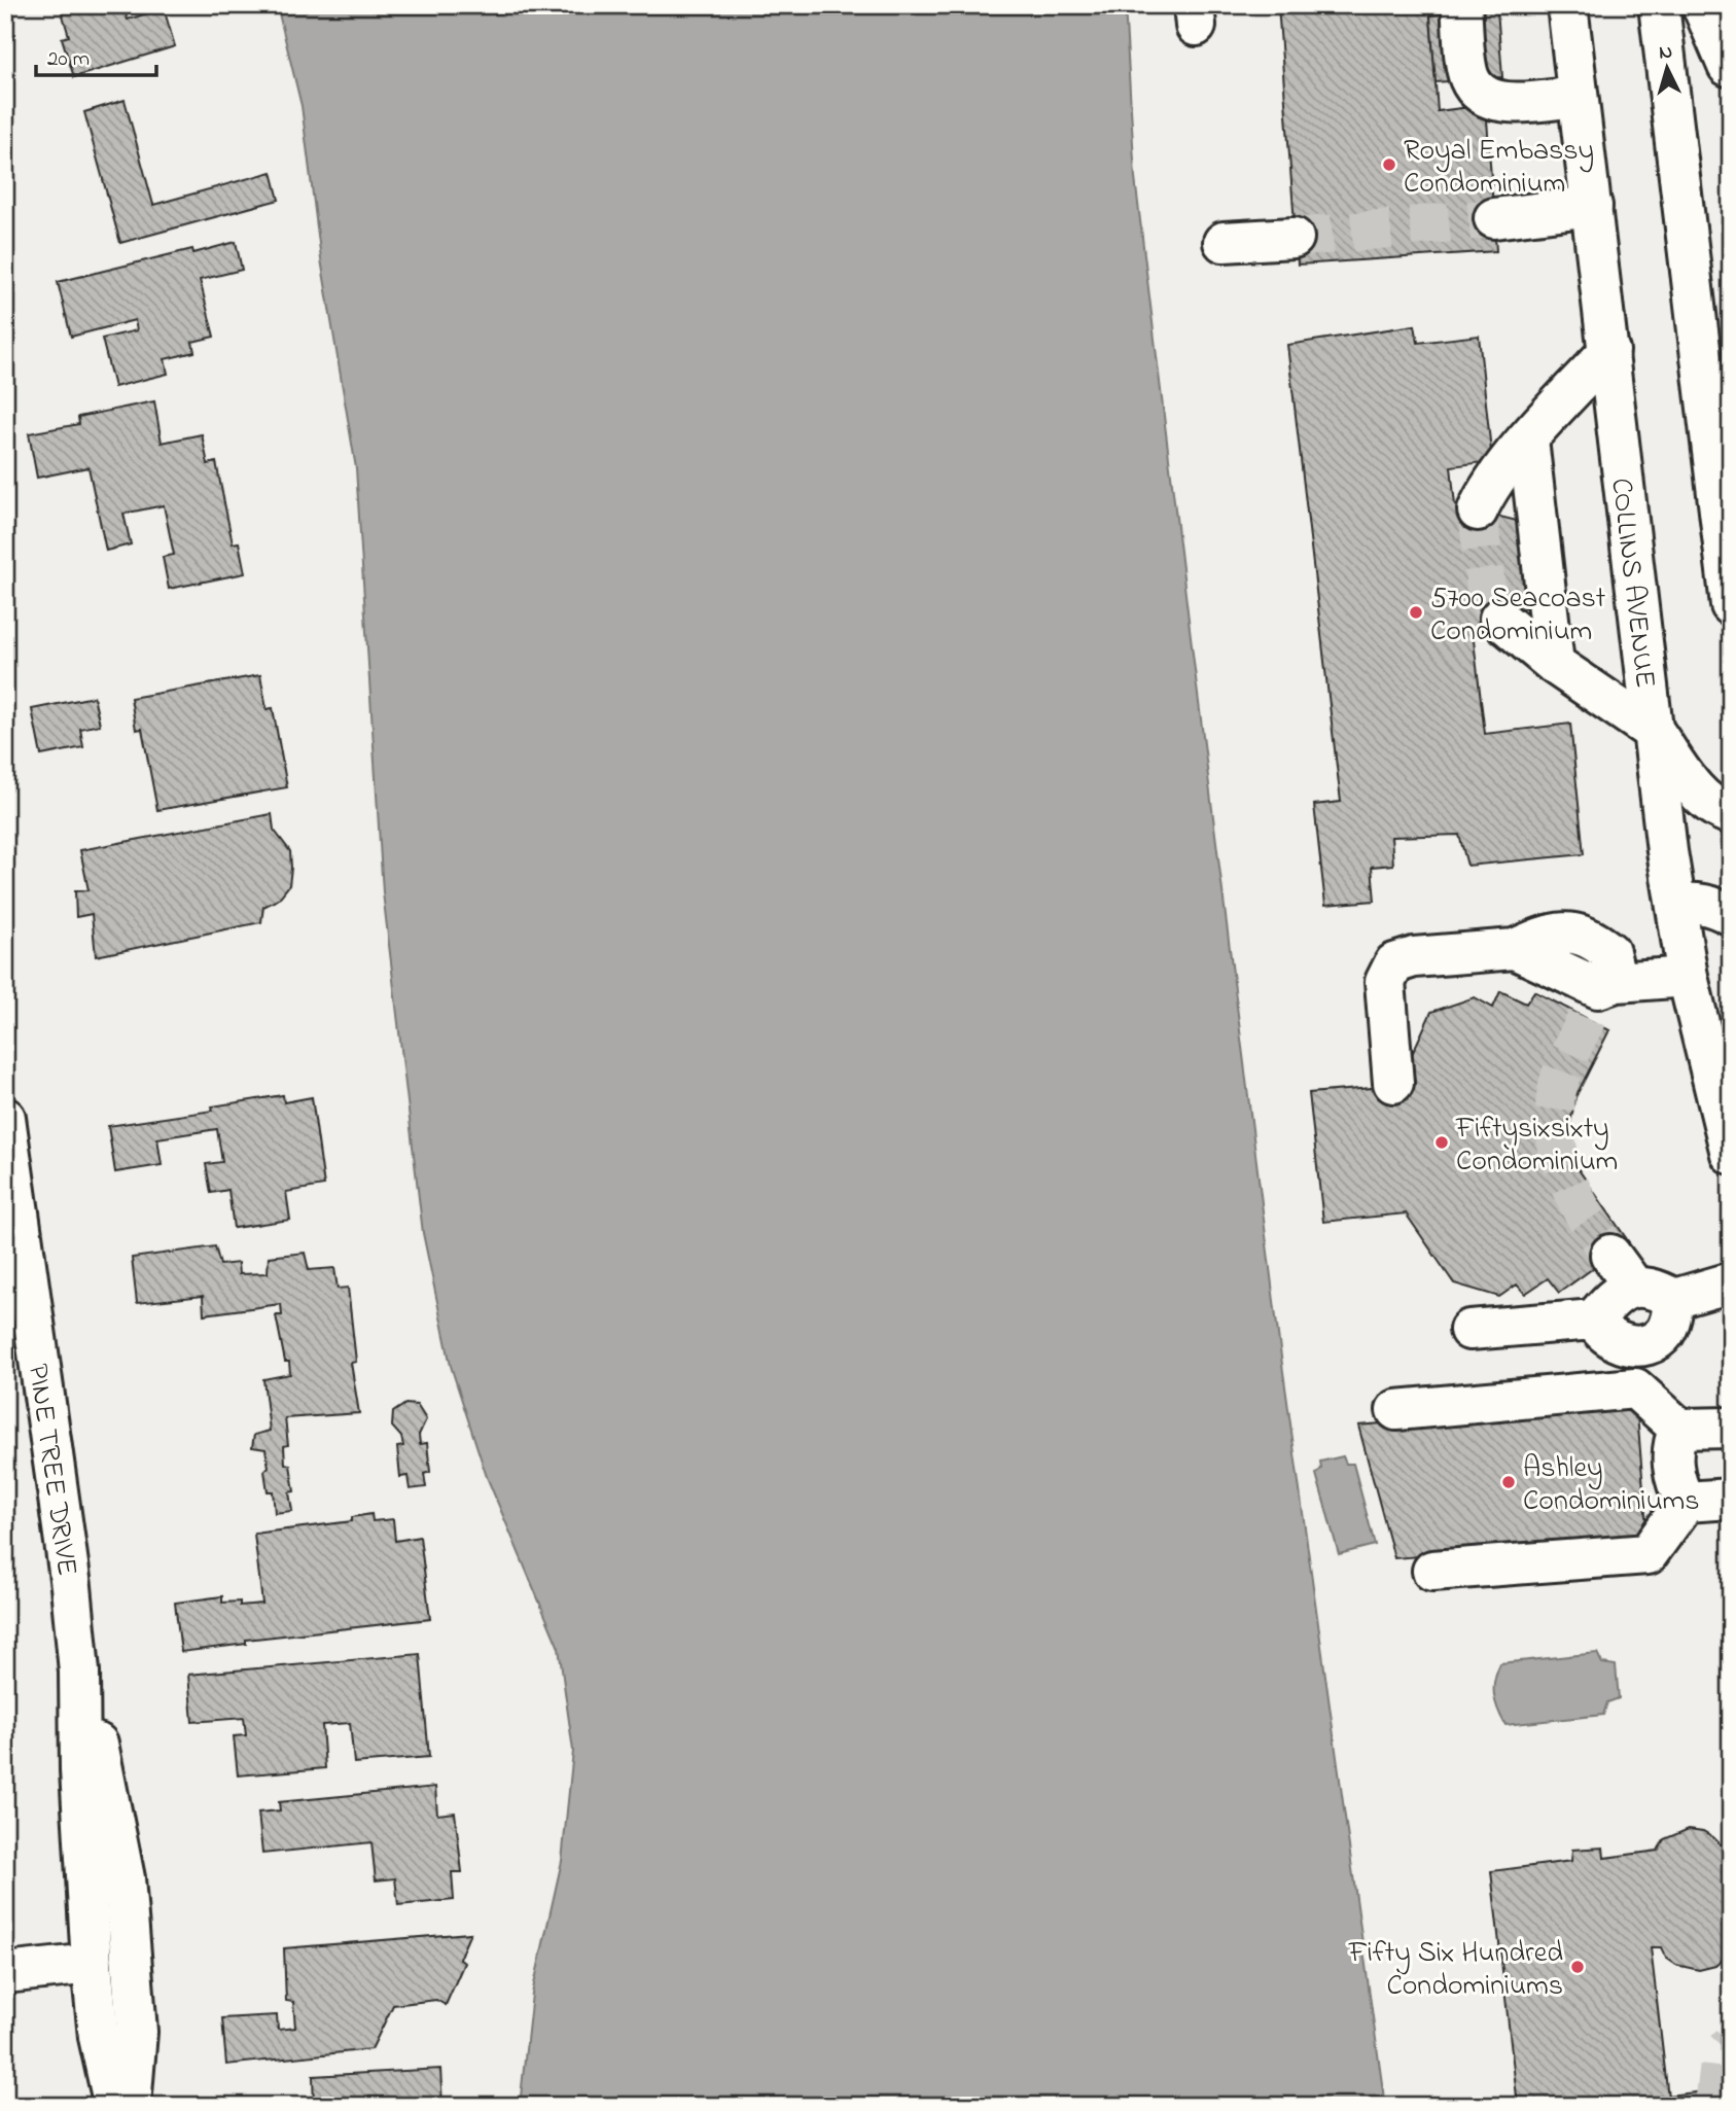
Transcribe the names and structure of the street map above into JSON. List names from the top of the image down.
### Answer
{
  "streets": {
    "main road": ["COLLINS AVENUE", "PINE TREE DRIVE"]
  },
  "places": [
    "Royal Embassy Condominium",
    "5700 Seacoast Condominium",
    "Fiftysixsixty Condominium",
    "Ashley Condominiums",
    "Fifty Six Hundred Condominiums"
  ],
  "scale_bar": "20 m",
  "north": "top"
}
